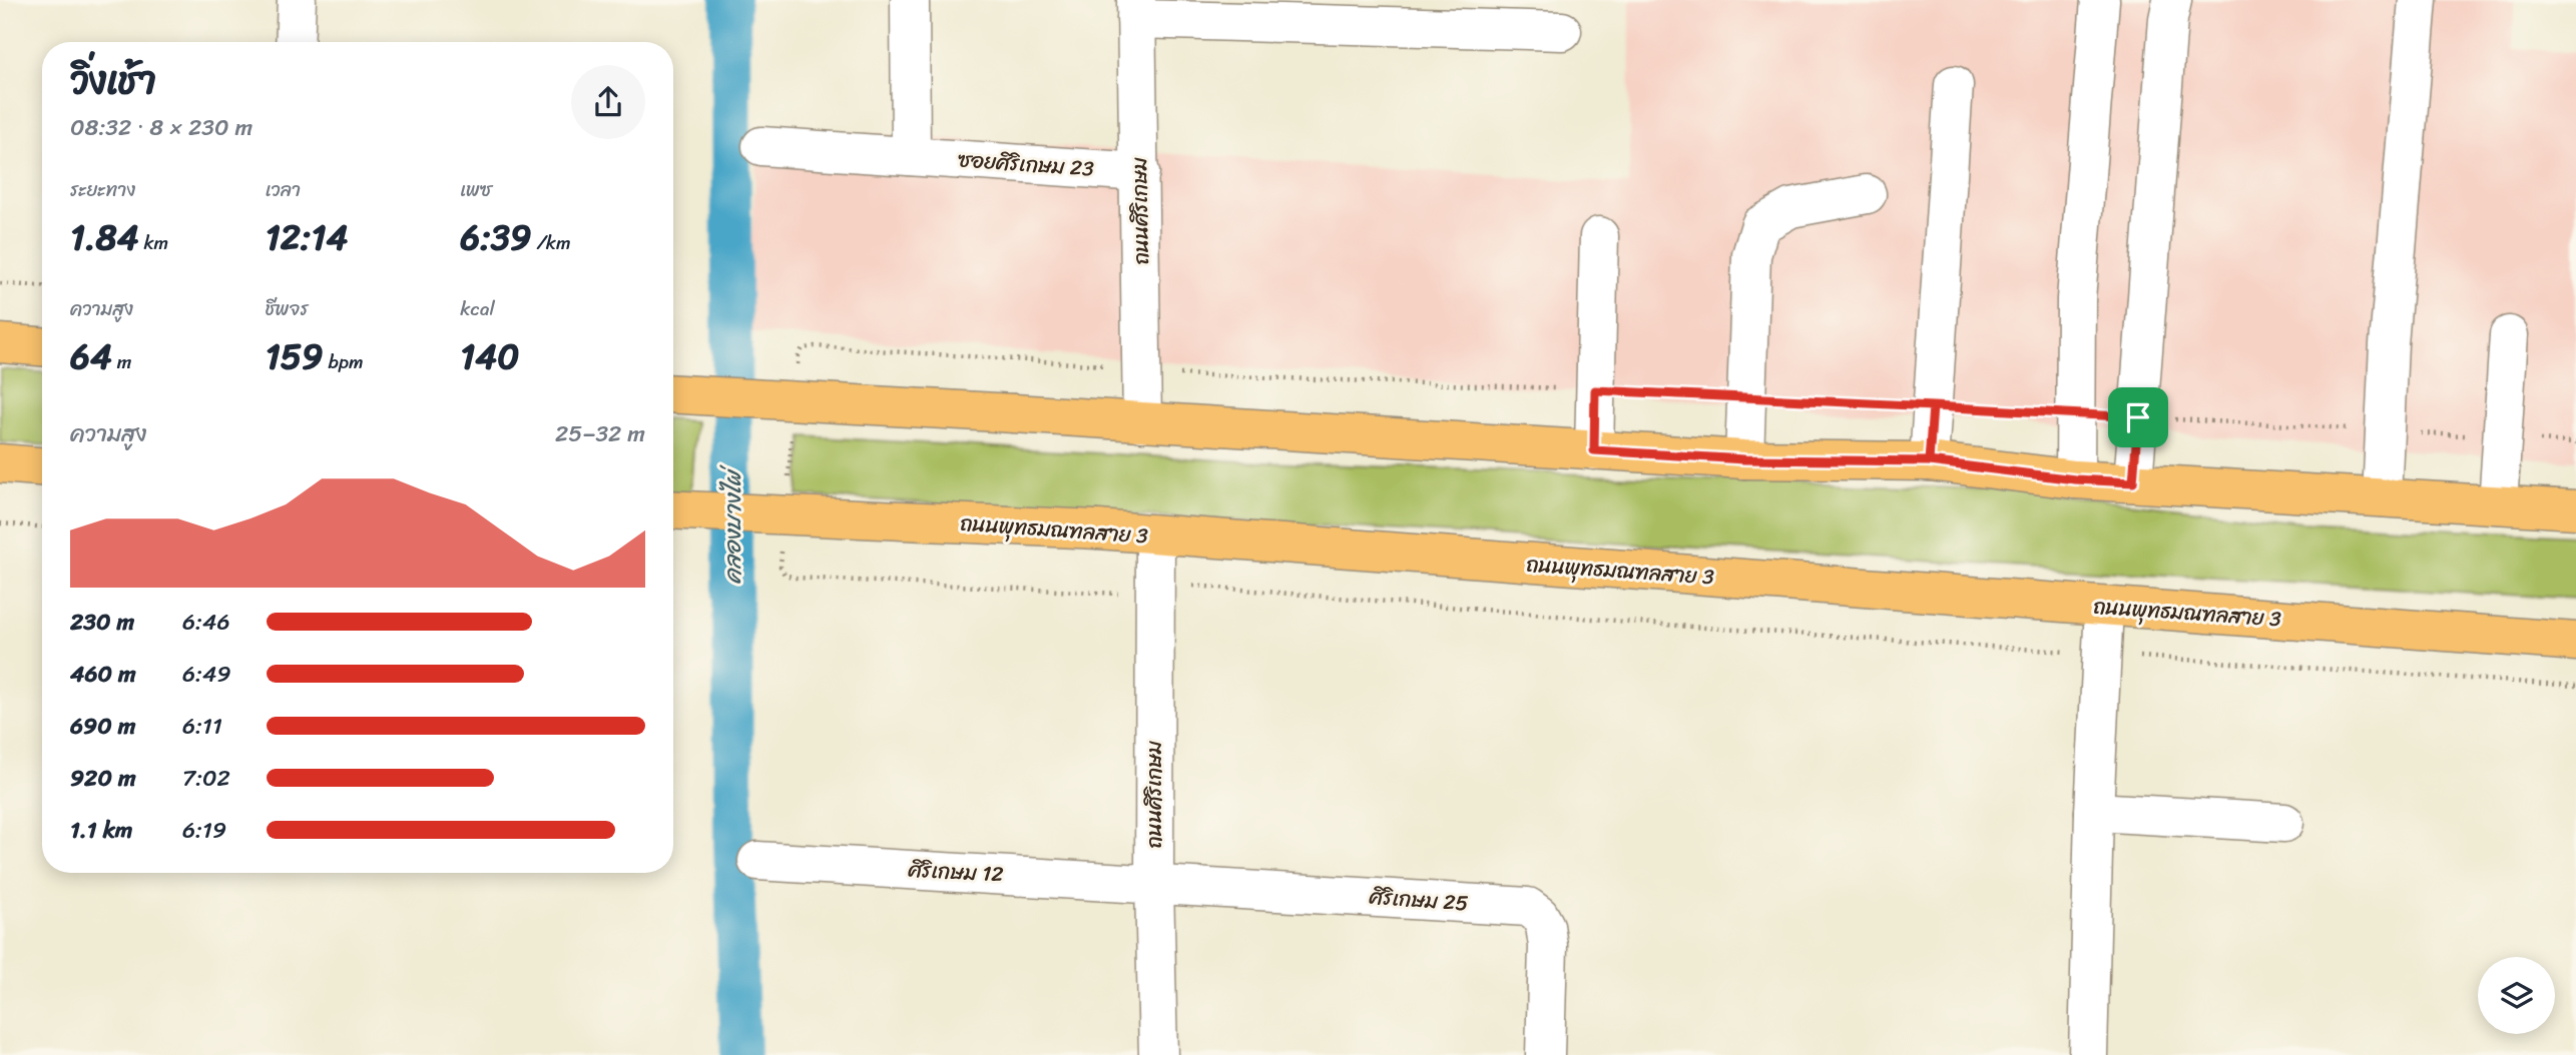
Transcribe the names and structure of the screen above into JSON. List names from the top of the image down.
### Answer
{
  "streets": {
    "main road": ["ถนนพุทธมณฑลสาย 3"],
    "street": [
      "ซอยศิริเกษม 23",
      "ถนนศิริเกษม",
      "ศิริเกษม 12",
      "ศิริเกษม 25"
    ]
  },
  "crossings": [
    ["ซอยศิริเกษม 23", "ถนนศิริเกษม"],
    ["ถนนศิริเกษม", "ถนนพุทธมณฑลสาย 3"],
    ["ถนนศิริเกษม", "ศิริเกษม 12"],
    ["ถนนศิริเกษม", "ศิริเกษม 25"],
    ["ศิริเกษม 12", "ศิริเกษม 25"]
  ],
  "water": ["คลองบางไผ่"],
  "page": {
    "heading": ["วิ่งเช้า", "08:32 · 8 × 230 m"],
    "stats": [
      ["ระยะทาง", "1.84 km"],
      ["เวลา", "12:14"],
      ["เพซ", "6:39 /km"],
      ["ความสูง", "64 m"],
      ["ชีพจร", "159 bpm"],
      ["kcal", "140"]
    ],
    "chart": ["ความสูง", "25–32 m"],
    "list": [
      {
        "name": "230 m",
        "note": "6:46"
      },
      {
        "name": "460 m",
        "note": "6:49"
      },
      {
        "name": "690 m",
        "note": "6:11"
      },
      {
        "name": "920 m",
        "note": "7:02"
      },
      {
        "name": "1.1 km",
        "note": "6:19"
      }
    ]
  }
}
